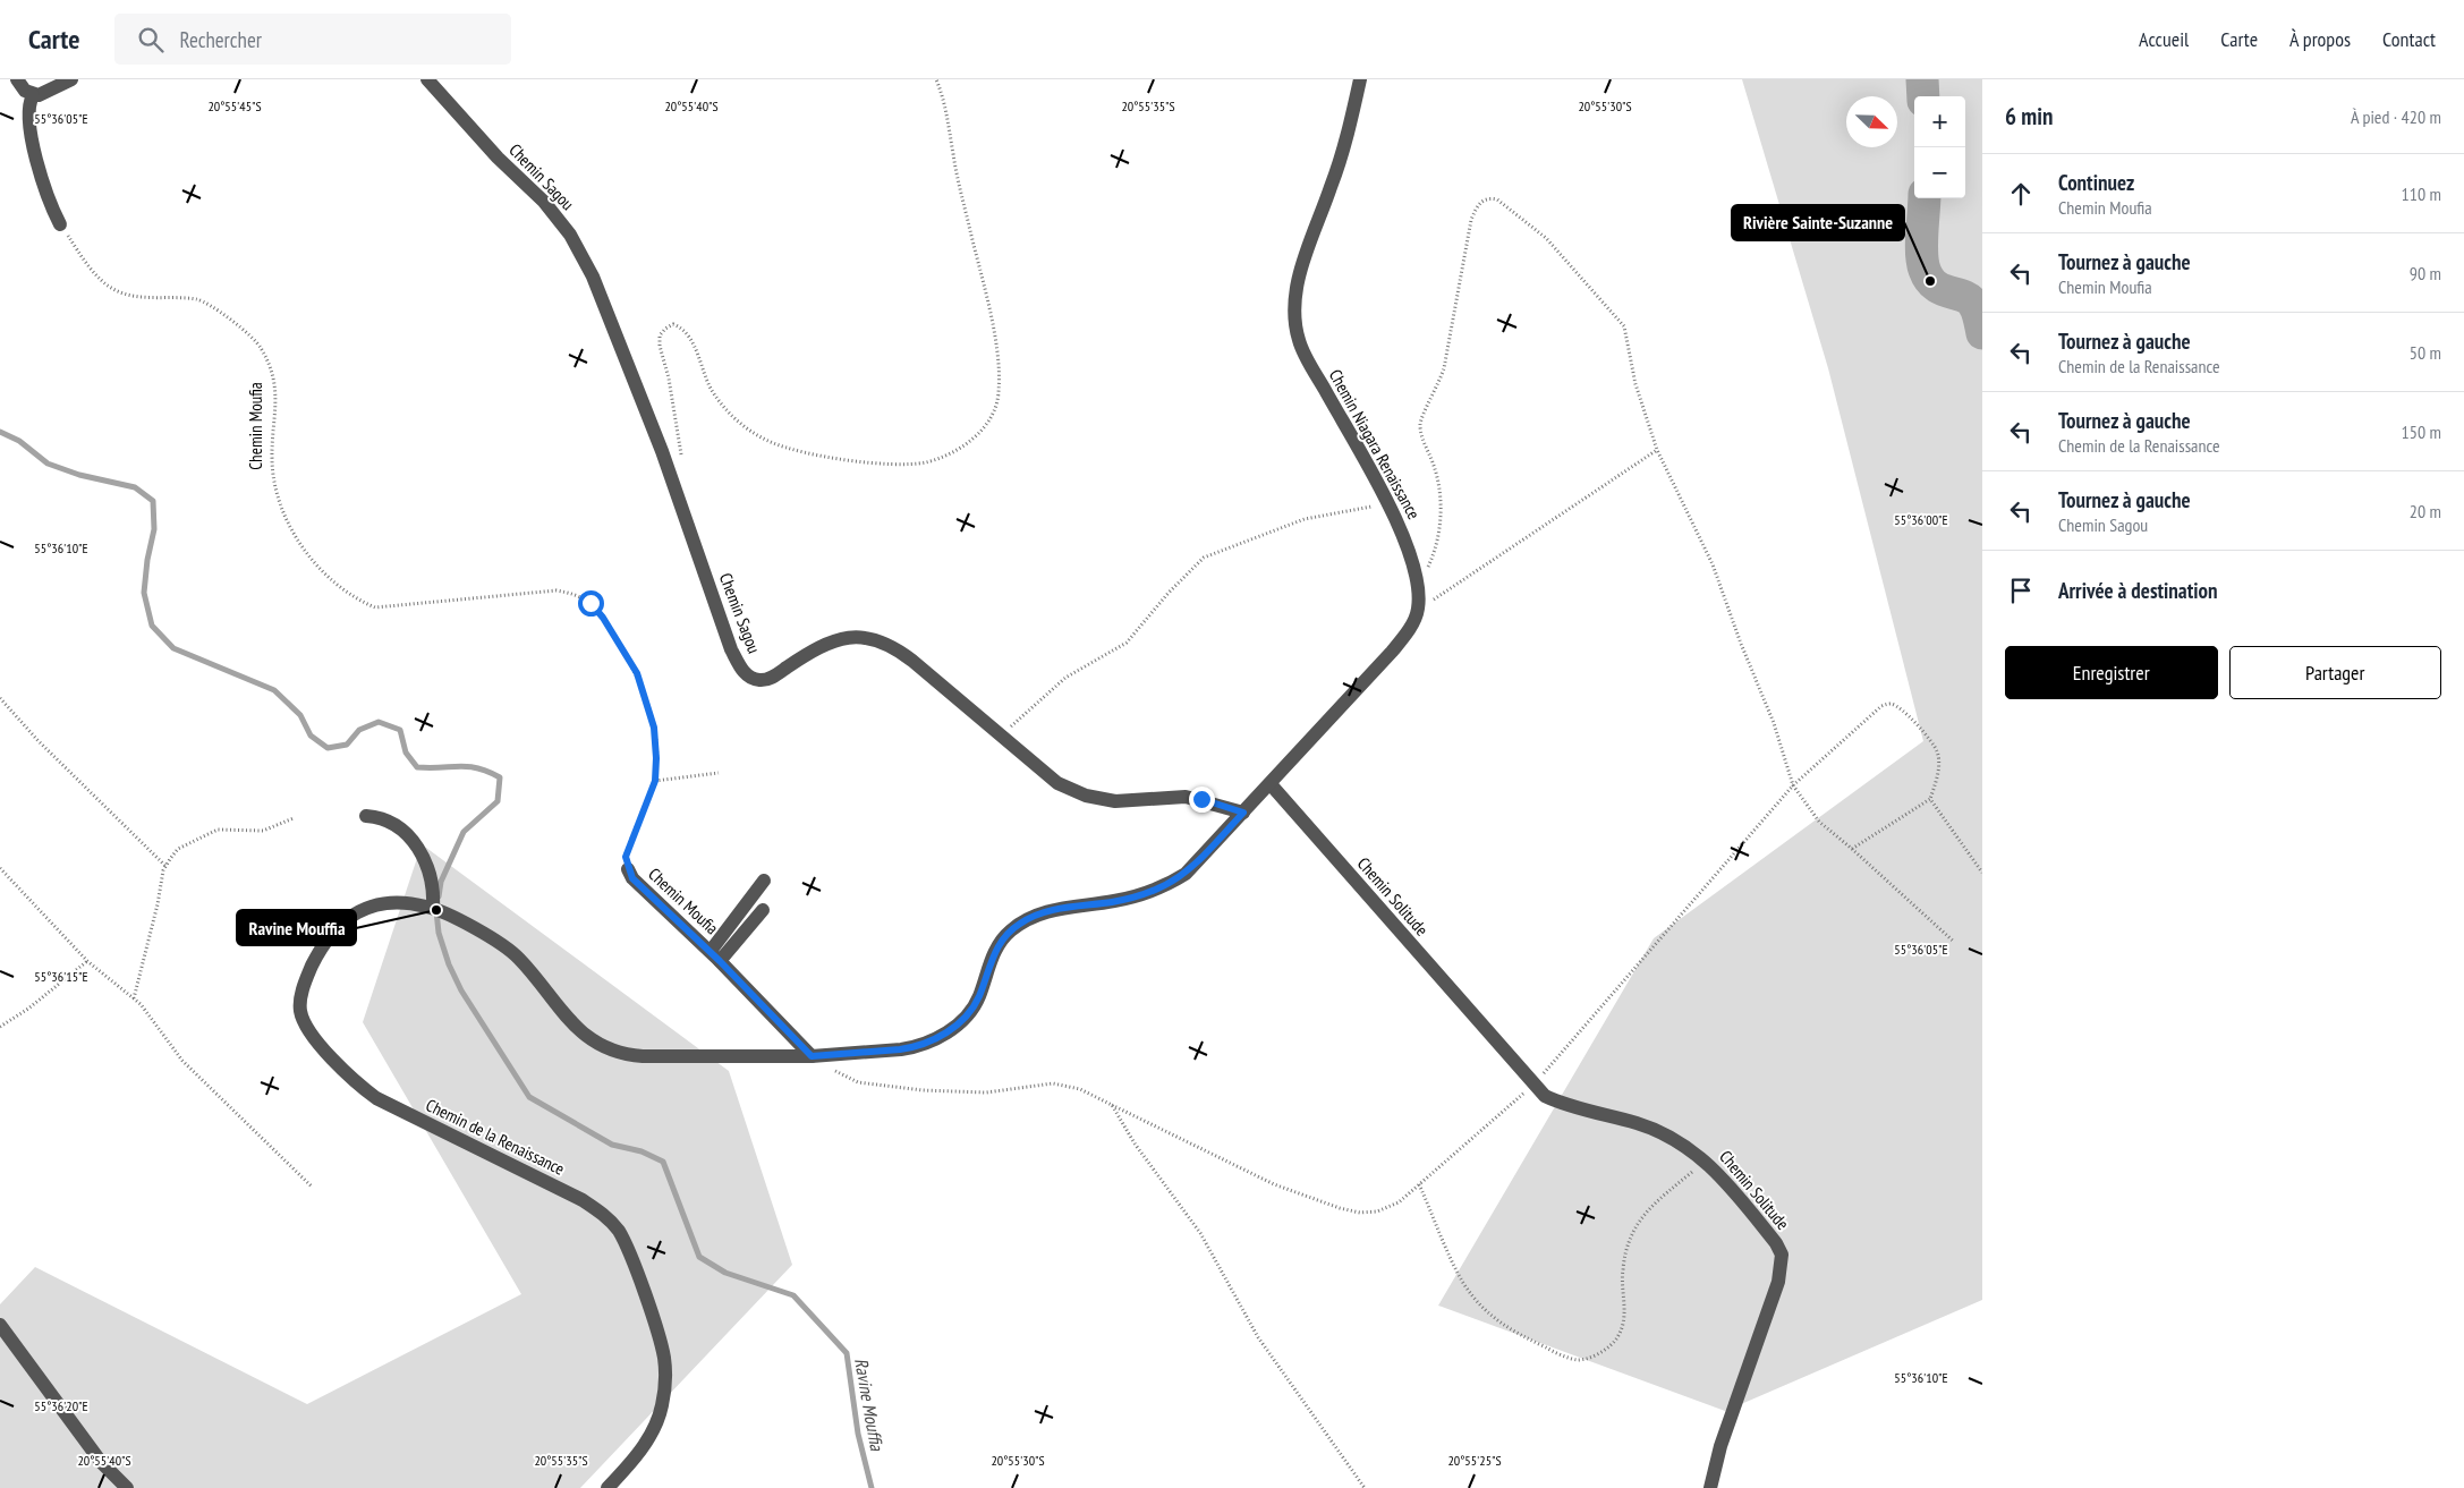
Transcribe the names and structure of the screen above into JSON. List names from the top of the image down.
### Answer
{
  "streets": {
    "street": [
      "Chemin Sagou",
      "Chemin Moufia",
      "Chemin Niagara Renaissance",
      "Chemin Solitude",
      "Chemin de la Renaissance"
    ]
  },
  "crossings": [
    ["Chemin Sagou", "Chemin de la Renaissance"],
    ["Chemin Moufia", "Chemin de la Renaissance"],
    ["Chemin Niagara Renaissance", "Chemin Solitude"],
    ["Chemin Niagara Renaissance", "Chemin de la Renaissance"],
    ["Chemin Solitude", "Chemin de la Renaissance"]
  ],
  "water": ["Ravine Mouffia"],
  "places": ["Rivière Sainte-Suzanne", "Ravine Mouffia"],
  "north": "bottom right",
  "page": {
    "header": "Carte",
    "search": "Rechercher",
    "nav": [
      "Accueil",
      "Carte",
      "À propos",
      "Contact"
    ],
    "heading": ["6 min", "À pied · 420 m"],
    "map_buttons": ["+", "−"],
    "list": [
      ["Continuez", "Chemin Moufia", "110 m"],
      ["Tournez à gauche", "Chemin Moufia", "90 m"],
      ["Tournez à gauche", "Chemin de la Renaissance", "50 m"],
      ["Tournez à gauche", "Chemin de la Renaissance", "150 m"],
      ["Tournez à gauche", "Chemin Sagou", "20 m"],
      "Arrivée à destination"
    ],
    "buttons": ["Enregistrer", "Partager"]
  },
  "coordinates": [
    "20°55'45\"S",
    "20°55'40\"S",
    "20°55'35\"S",
    "20°55'30\"S",
    "55°36'05\"E",
    "55°36'00\"E",
    "55°36'10\"E",
    "55°36'15\"E",
    "55°36'20\"E",
    "20°55'25\"S"
  ]
}
